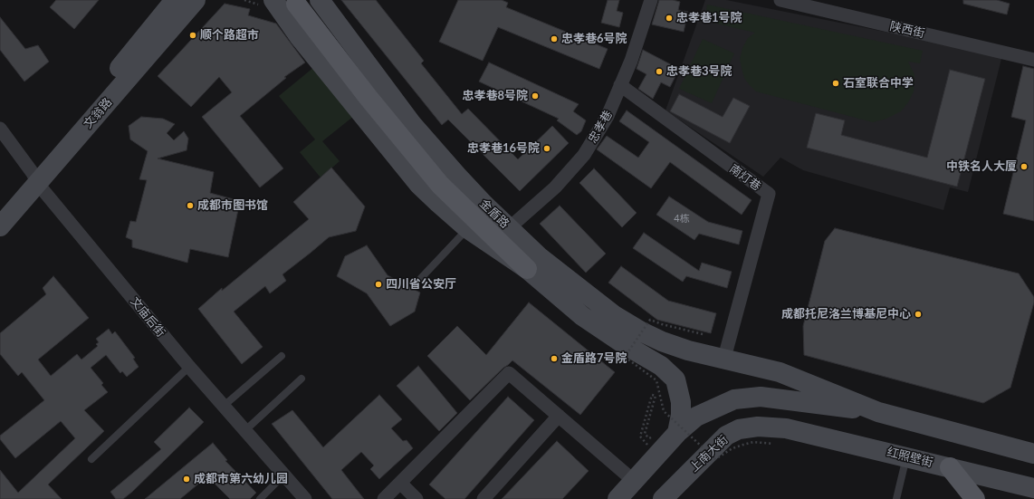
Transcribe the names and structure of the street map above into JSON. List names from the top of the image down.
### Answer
{
  "streets": {
    "main road": [
      "文翁路",
      "金盾路",
      "上南大街",
      "红照壁街"
    ],
    "street": [
      "陕西街",
      "忠孝巷",
      "南灯巷",
      "文庙后街"
    ]
  },
  "crossings": [
    ["文翁路", "文庙后街"],
    ["忠孝巷", "南灯巷"],
    ["忠孝巷", "金盾路"],
    ["南灯巷", "金盾路"],
    ["上南大街", "红照壁街"]
  ],
  "places": [
    "忠孝巷1号院",
    "顺个路超市",
    "忠孝巷6号院",
    "忠孝巷3号院",
    "石室联合中学",
    "忠孝巷8号院",
    "忠孝巷16号院",
    "中铁名人大厦",
    "成都市图书馆",
    "四川省公安厅",
    "成都托尼洛兰博基尼中心",
    "金盾路7号院",
    "成都市第六幼儿园"
  ],
  "house_numbers": ["4栋"]
}
